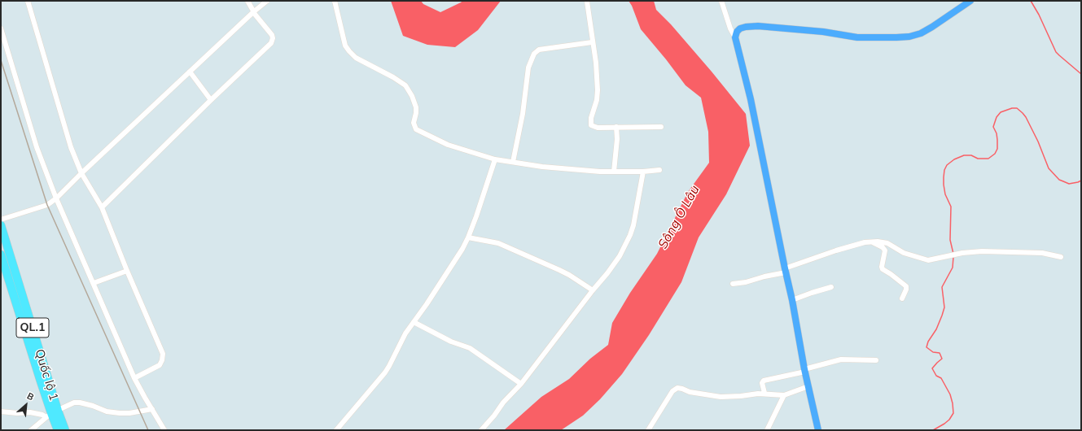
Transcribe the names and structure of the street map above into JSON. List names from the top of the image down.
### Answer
{
  "streets": {
    "highway": ["QL.1", "Quốc lộ 1"]
  },
  "water": ["Sông Ô Lâu"],
  "north": "top right"
}
